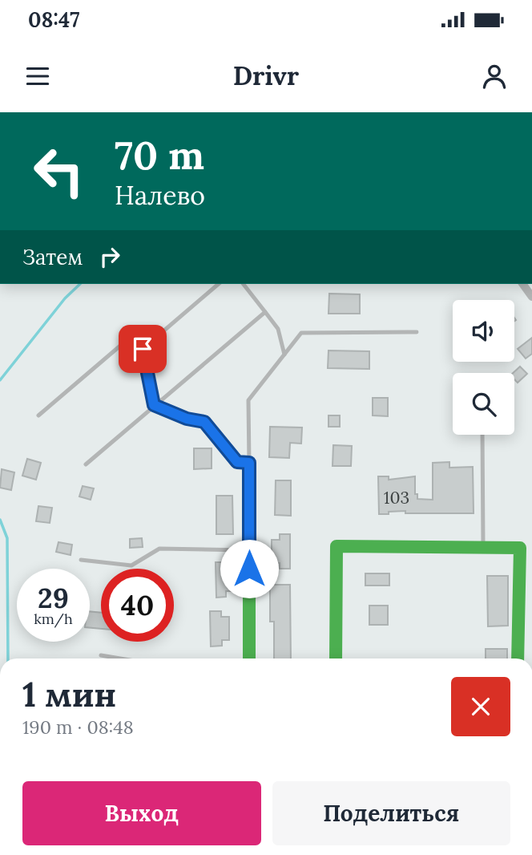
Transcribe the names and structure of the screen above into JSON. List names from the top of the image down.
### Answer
{
  "house_numbers": ["103"],
  "page": {
    "status": "08:47",
    "header": "Drivr",
    "turn": ["70 m", "Налево"],
    "then": "Затем",
    "speed": "29 km/h",
    "limit": "40",
    "heading": ["1 мин", "190 m · 08:48"],
    "buttons": ["Выход", "Поделиться"]
  }
}
